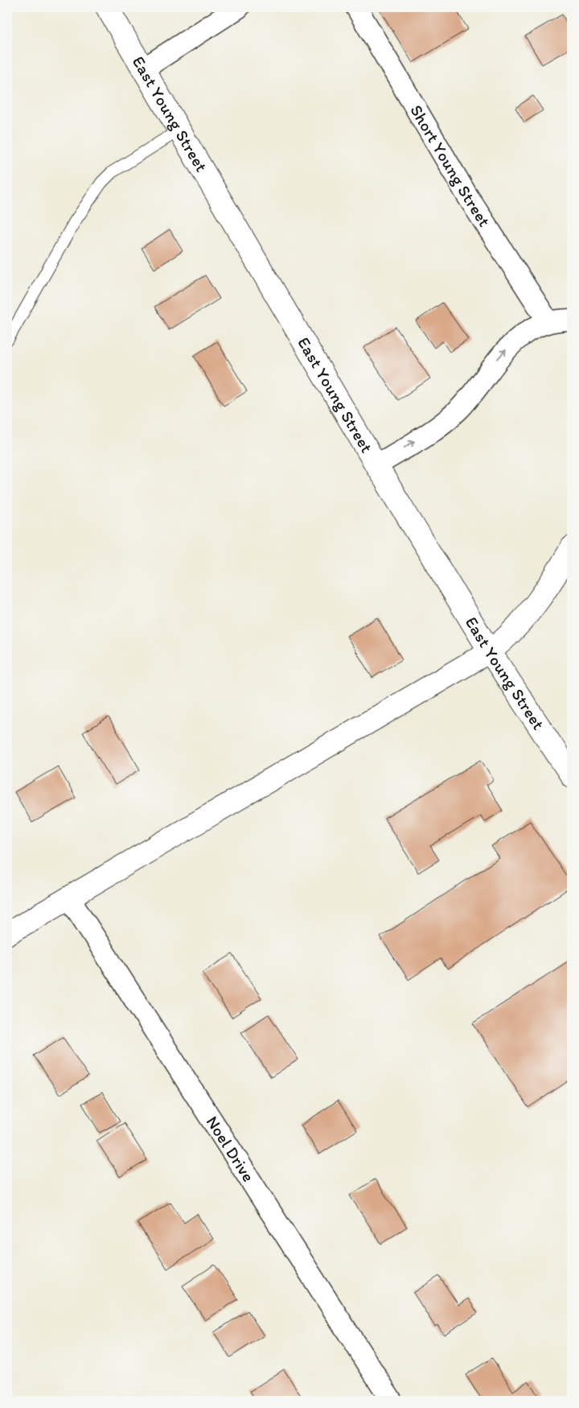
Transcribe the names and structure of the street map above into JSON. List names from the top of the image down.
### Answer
{
  "streets": {
    "street": ["East Young Street", "Short Young Street", "Noel Drive"]
  }
}
